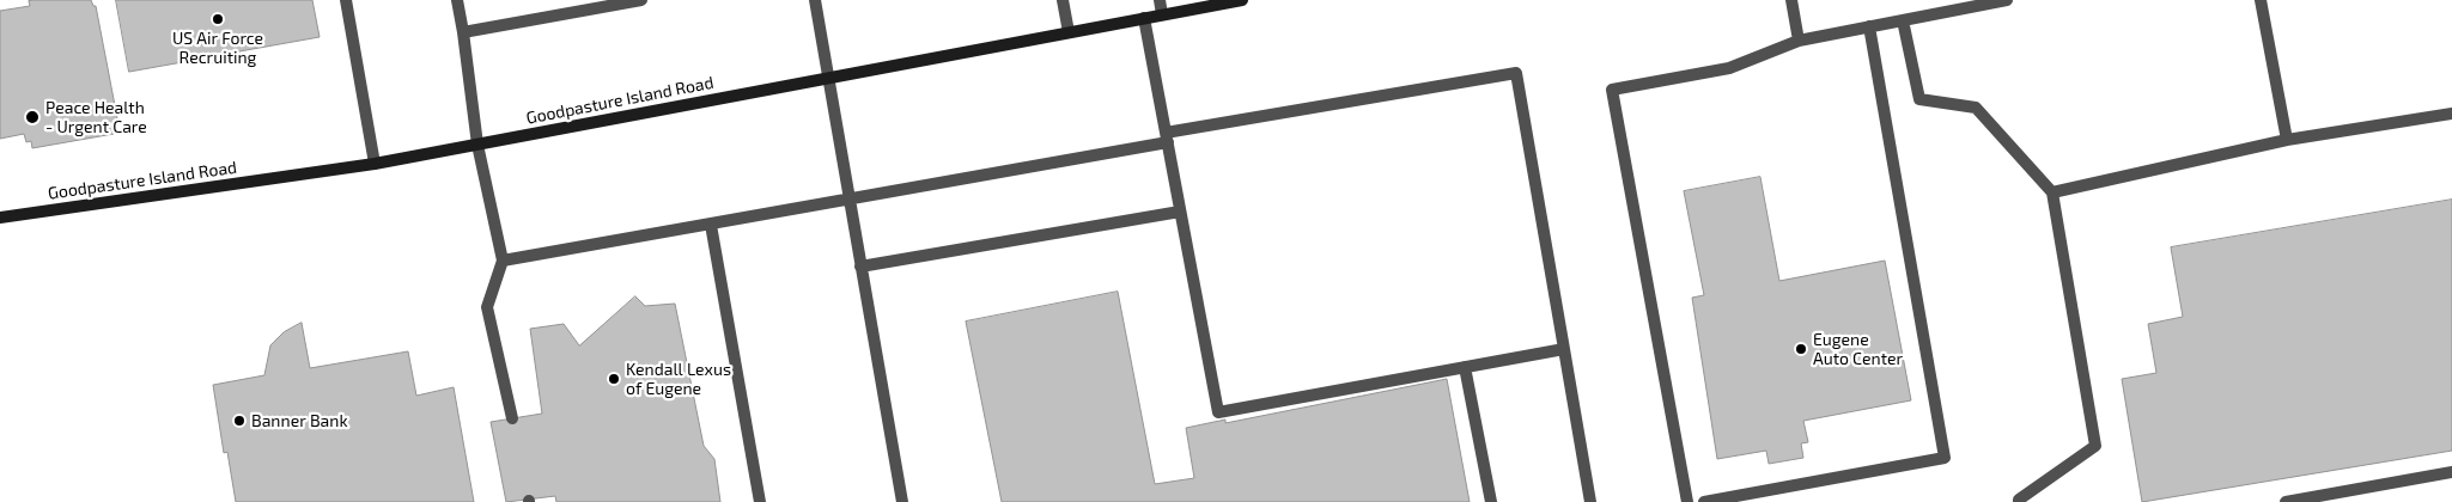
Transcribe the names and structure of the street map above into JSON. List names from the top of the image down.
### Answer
{
  "streets": {
    "main road": ["Goodpasture Island Road"]
  },
  "places": [
    "US Air Force Recruiting",
    "Peace Health - Urgent Care",
    "Eugene Auto Center",
    "Kendall Lexus of Eugene",
    "Banner Bank"
  ]
}
